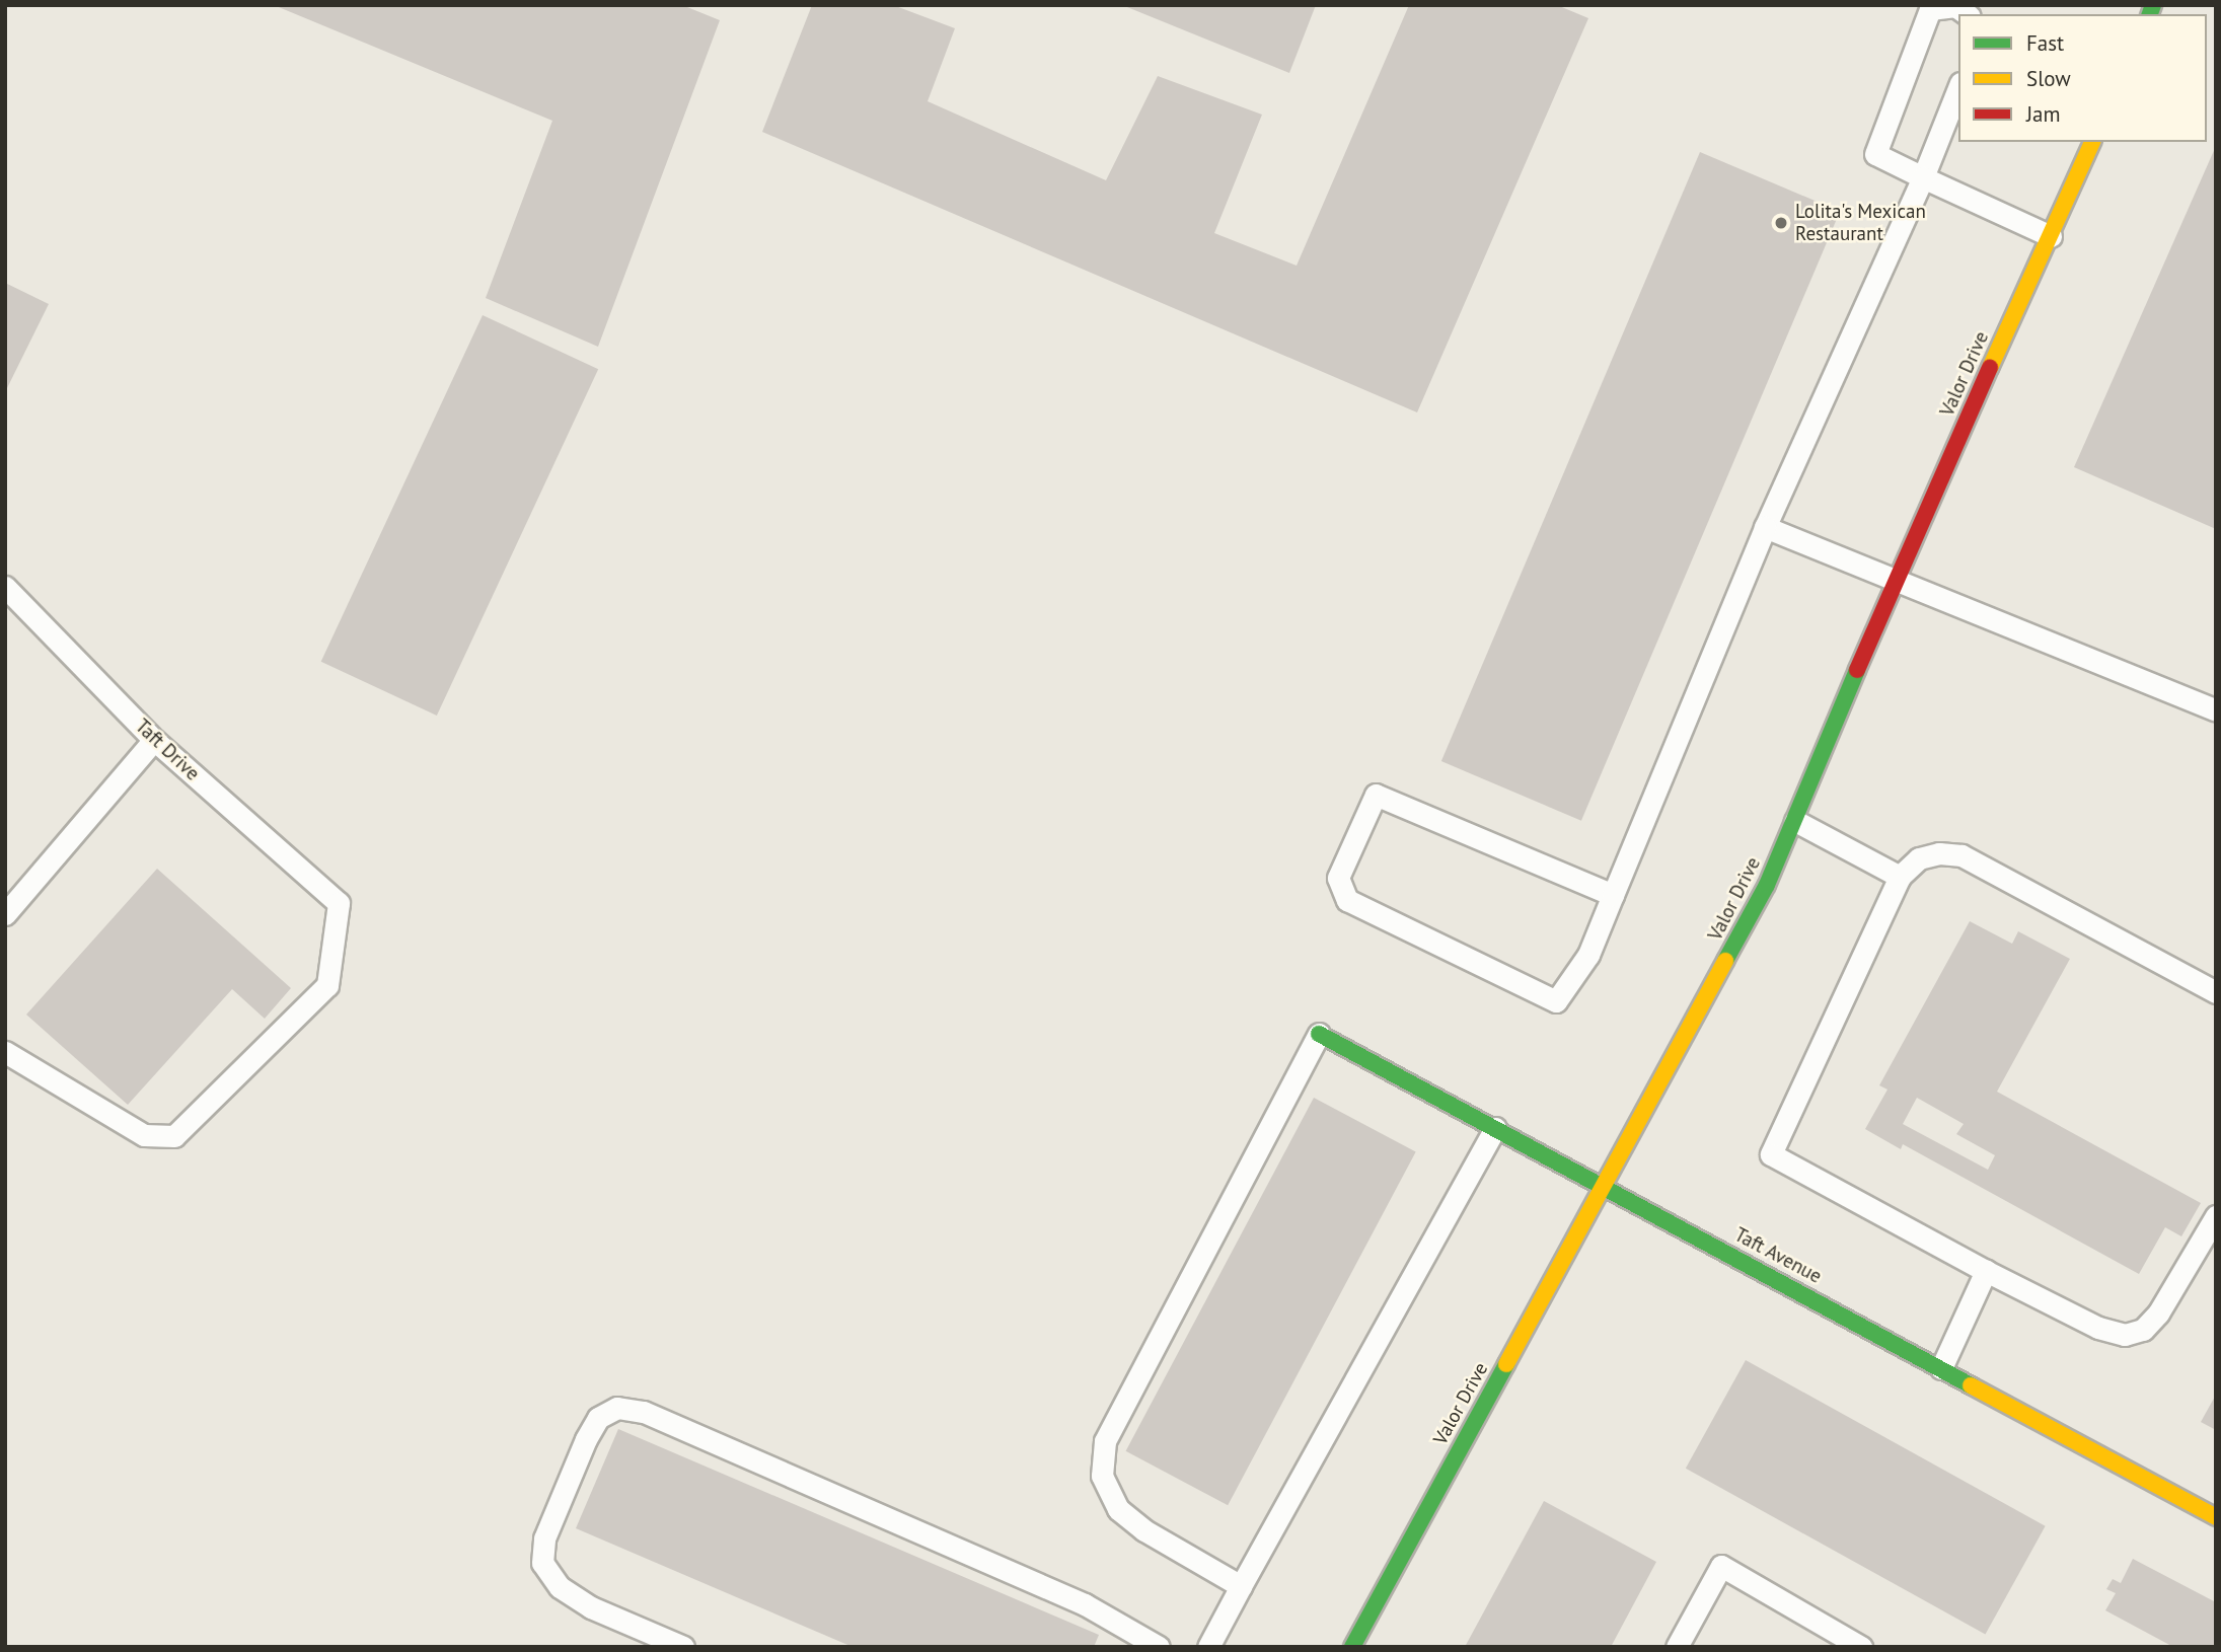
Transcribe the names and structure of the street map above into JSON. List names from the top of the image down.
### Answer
{
  "streets": {
    "street": ["Valor Drive", "Taft Avenue"],
    "lane": ["Taft Drive"]
  },
  "crossings": [
    ["Valor Drive", "Taft Avenue"]
  ],
  "places": ["Lolita's Mexican Restaurant"],
  "legend": ["Fast", "Slow", "Jam"]
}
